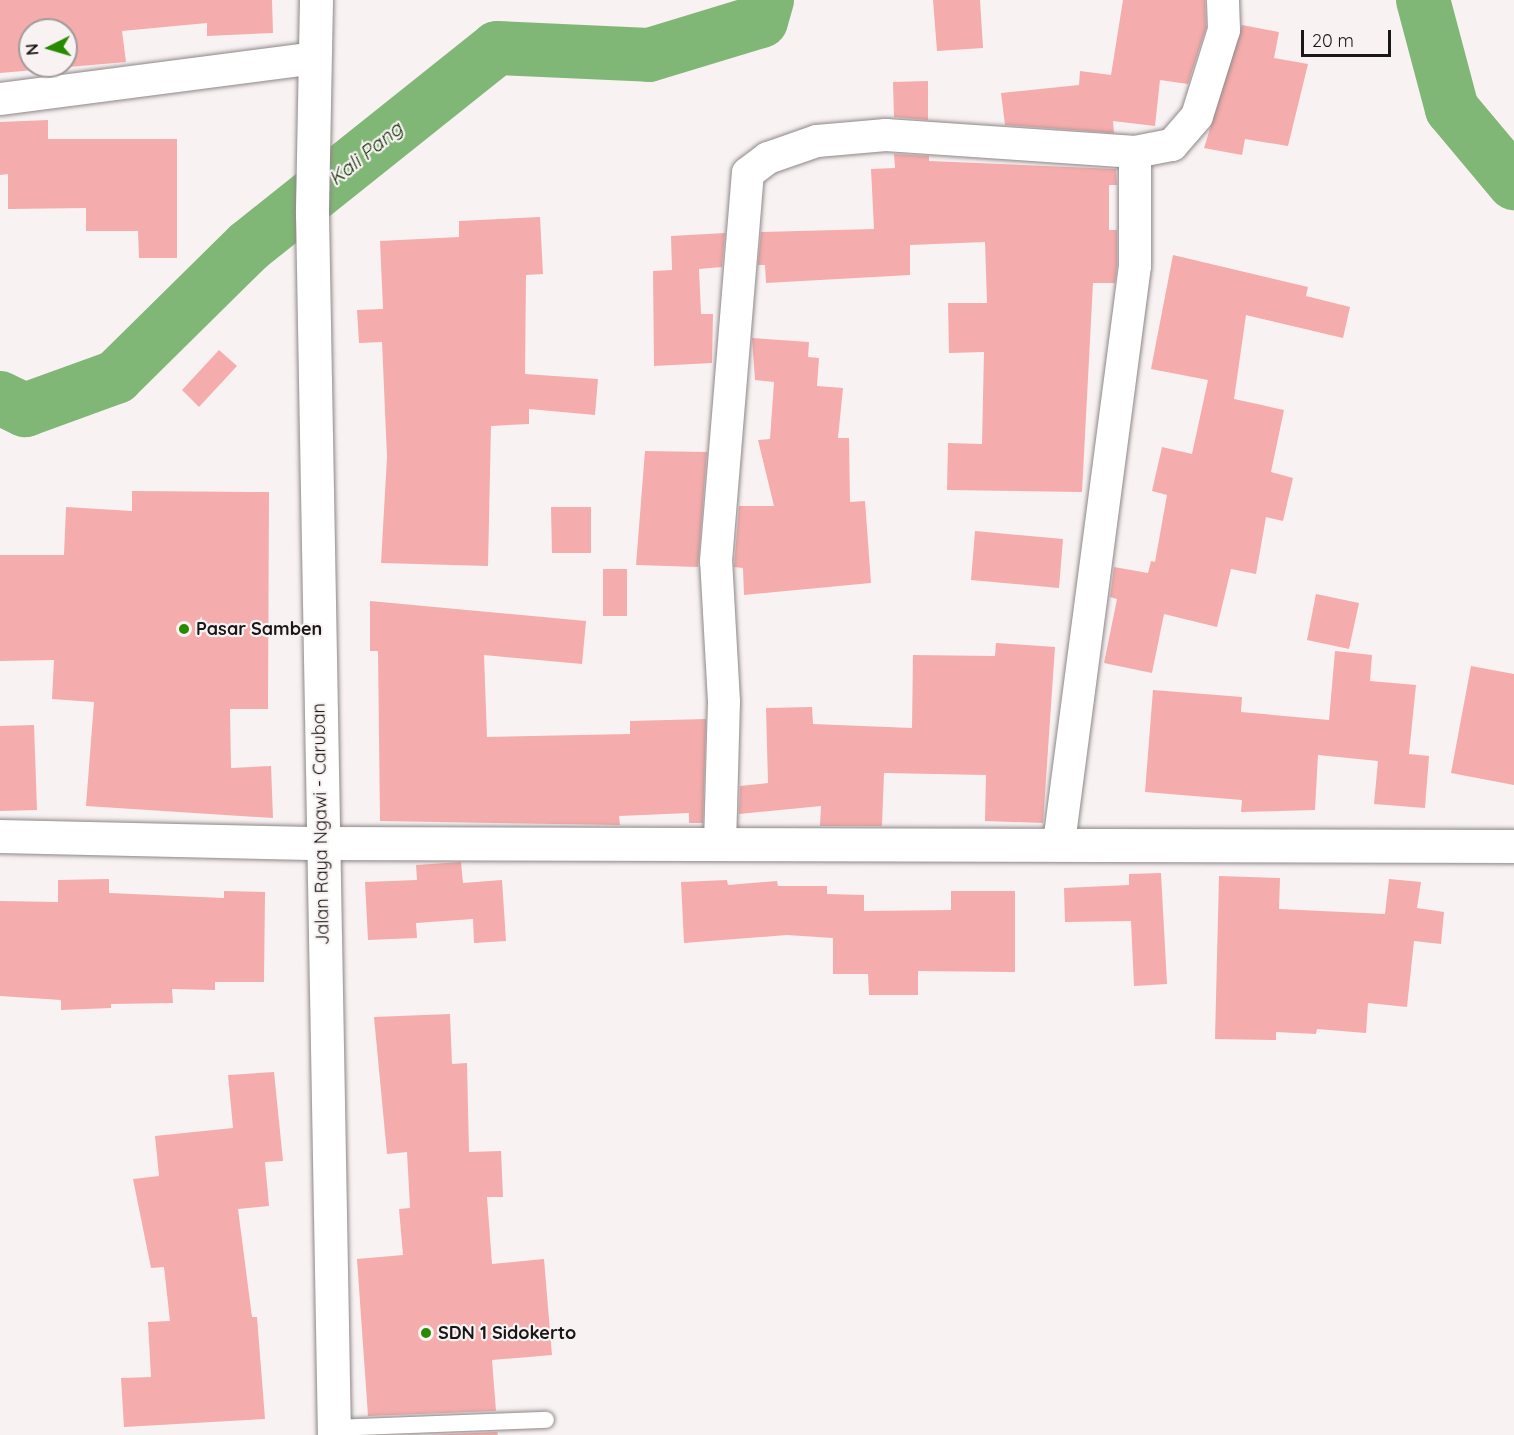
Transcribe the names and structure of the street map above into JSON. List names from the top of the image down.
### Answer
{
  "streets": {
    "main road": ["Jalan Raya Ngawi - Caruban"]
  },
  "water": ["Kali Pang"],
  "places": ["Pasar Samben", "SDN 1 Sidokerto"],
  "scale_bar": "20 m",
  "north": "left"
}
